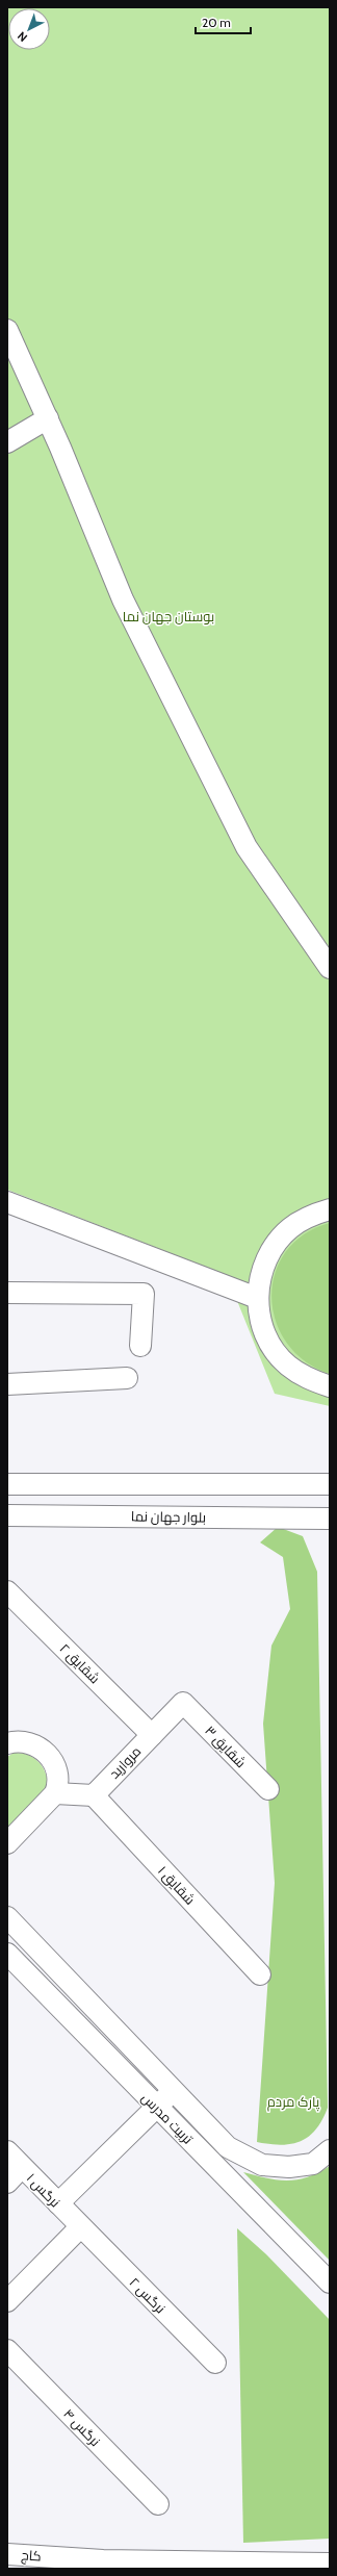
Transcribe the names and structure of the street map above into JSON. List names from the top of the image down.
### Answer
{
  "streets": {
    "street": [
      "بلوار جهان نما",
      "شقایق ۲",
      "شقایق ۳",
      "مروارید",
      "شقایق ۱",
      "تربیت مدرس",
      "نرگس ۱",
      "نرگس ۲",
      "نرگس ۴",
      "کاج"
    ]
  },
  "crossings": [
    ["شقایق ۲", "مروارید"],
    ["شقایق ۳", "مروارید"],
    ["مروارید", "شقایق ۱"],
    ["نرگس ۱", "نرگس ۲"]
  ],
  "parks": ["بوستان جهان نما", "پارک مردم"],
  "scale_bar": "20 m",
  "north": "bottom left"
}
